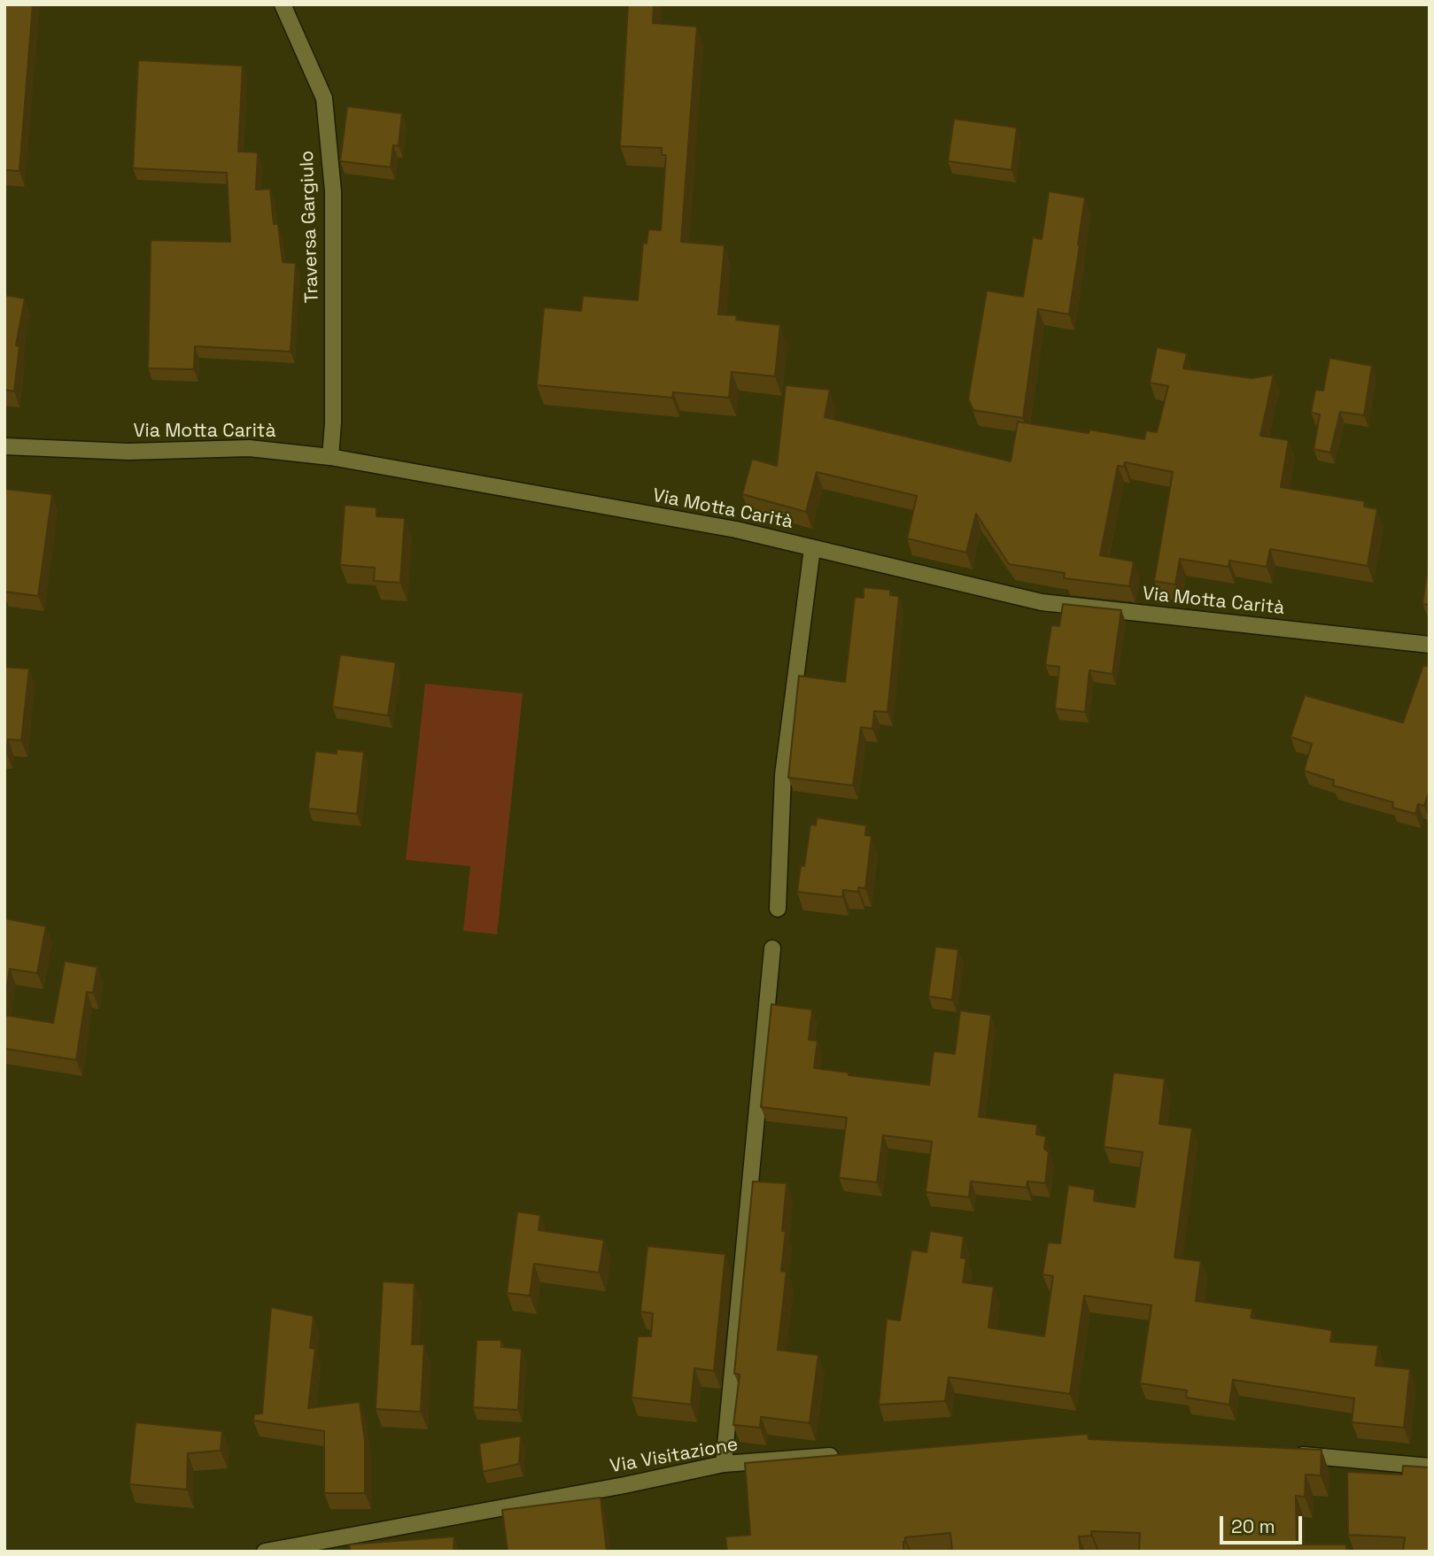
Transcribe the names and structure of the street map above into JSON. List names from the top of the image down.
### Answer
{
  "streets": {
    "street": ["Traversa Gargiulo", "Via Motta Carità", "Via Visitazione"]
  },
  "crossings": [
    ["Traversa Gargiulo", "Via Motta Carità"]
  ],
  "scale_bar": "20 m"
}
